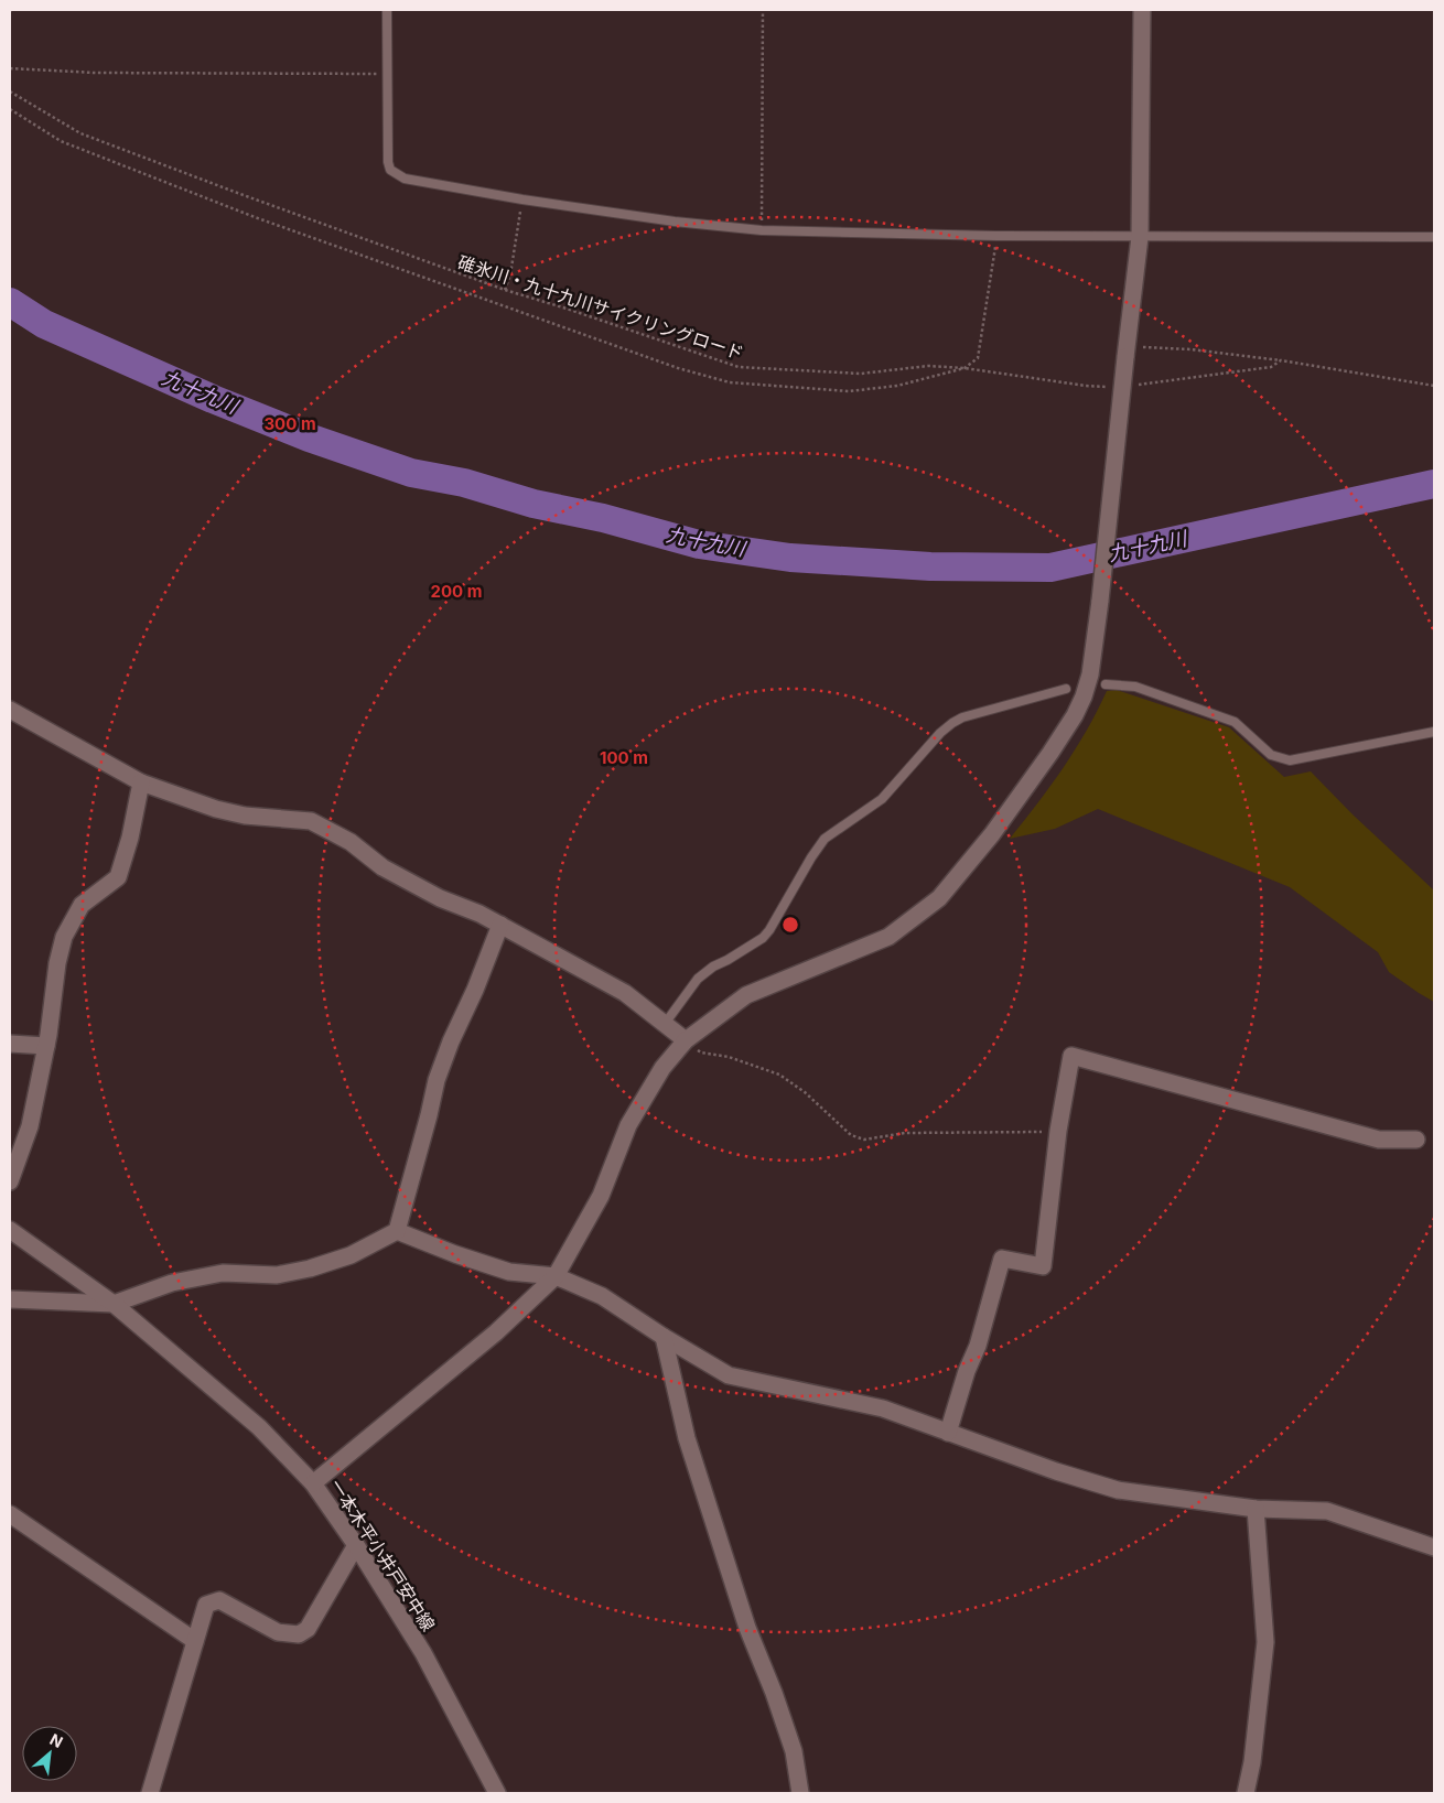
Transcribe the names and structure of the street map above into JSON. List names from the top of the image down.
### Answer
{
  "streets": {
    "street": ["一本木平小井戸安中線"],
    "path": ["碓氷川・九十九川サイクリングロード"]
  },
  "water": ["九十九川"],
  "north": "top right",
  "rings": ["300 m", "200 m", "100 m"]
}
